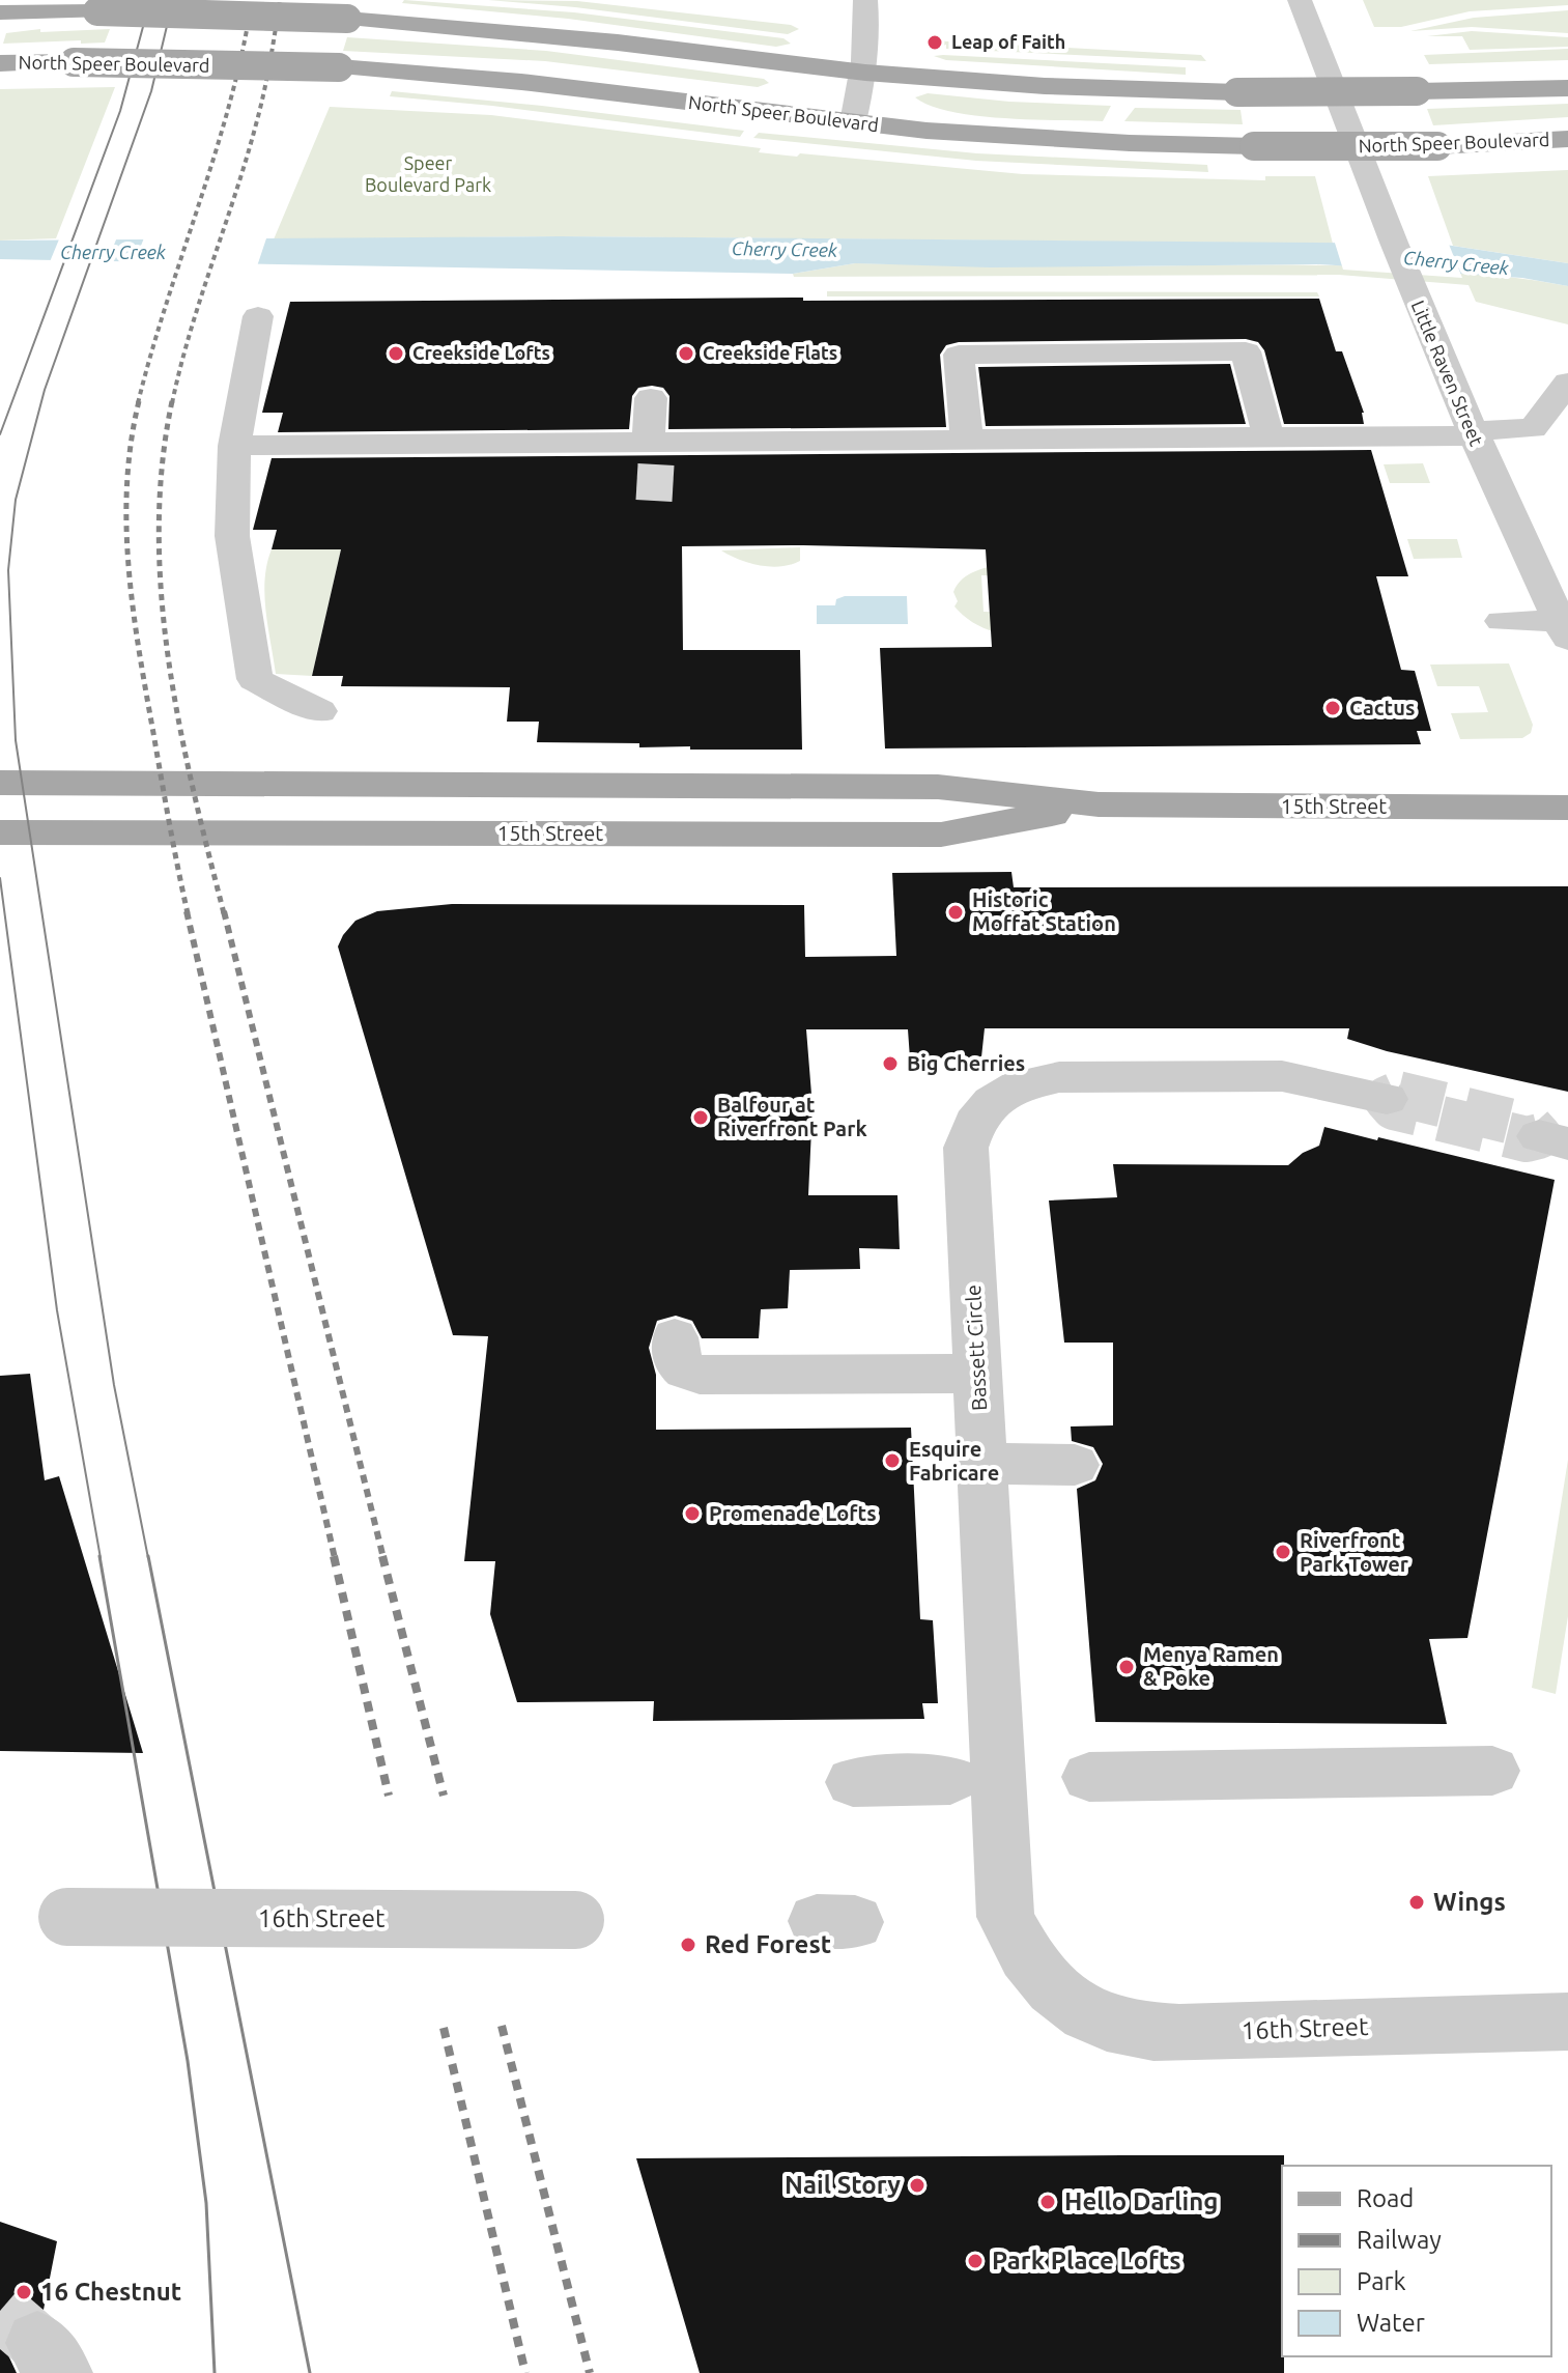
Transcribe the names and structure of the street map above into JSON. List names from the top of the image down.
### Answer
{
  "streets": {
    "main road": ["North Speer Boulevard", "15th Street"],
    "street": ["Little Raven Street", "Bassett Circle", "16th Street"]
  },
  "crossings": [
    ["Bassett Circle", "16th Street"]
  ],
  "water": ["Cherry Creek"],
  "parks": ["Speer Boulevard Park"],
  "places": [
    "Leap of Faith",
    "Creekside Lofts",
    "Creekside Flats",
    "Cactus",
    "Historic Moffat Station",
    "Big Cherries",
    "Balfour at Riverfront Park",
    "Esquire Fabricare",
    "Promenade Lofts",
    "Riverfront Park Tower",
    "Menya Ramen & Poke",
    "Wings",
    "Red Forest",
    "Nail Story",
    "Hello Darling",
    "Park Place Lofts",
    "16 Chestnut"
  ],
  "legend": [
    "Road",
    "Railway",
    "Park",
    "Water"
  ]
}
